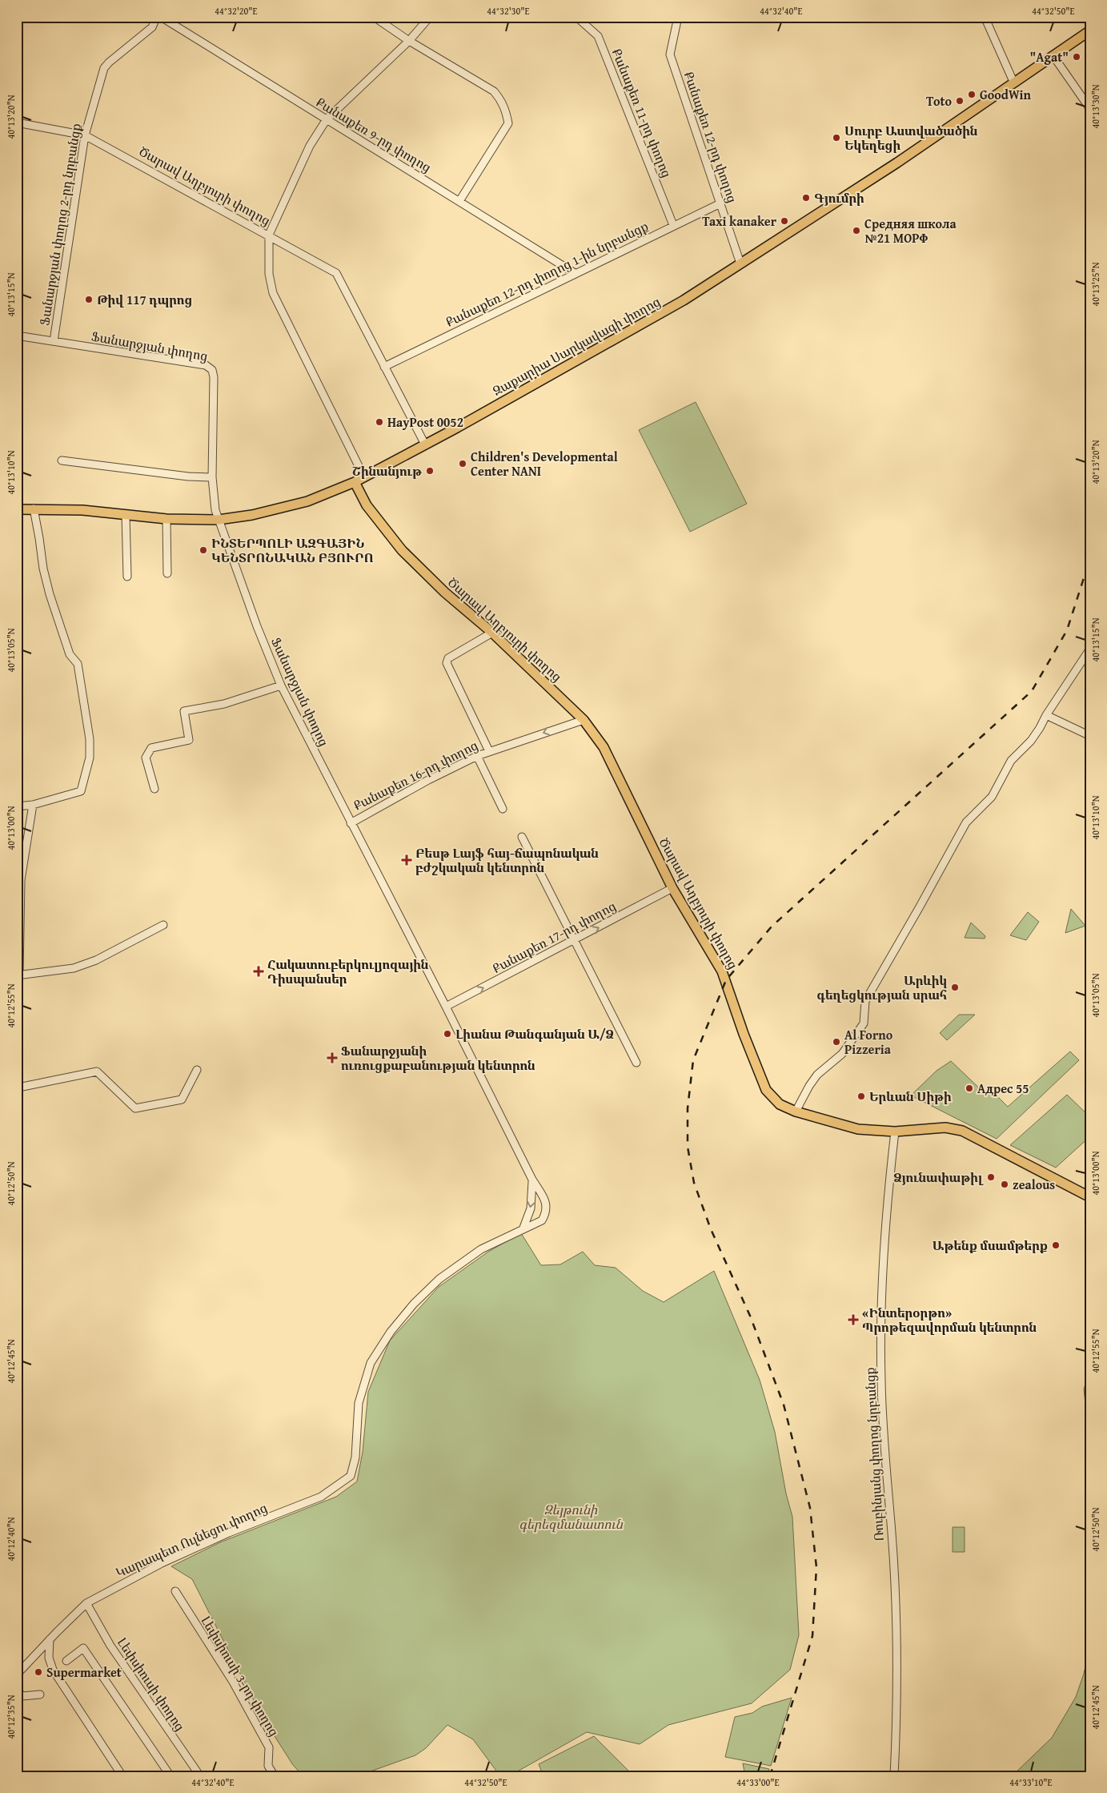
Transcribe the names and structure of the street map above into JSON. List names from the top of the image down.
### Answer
{
  "streets": {
    "main road": ["Ծարավ Աղբյուրի փողոց", "Զաքարիա Սարկավագի փողոց"],
    "street": [
      "Քանաքեռ 11-րդ փողոց",
      "Քանաքեռ 9-րդ փողոց",
      "Քանաքեռ 12-րդ փողոց",
      "Ֆանարջյան փողոց 2-րդ նրբանցք",
      "Քանաքեռ 12-րդ փողոց 1-ին նրբանցք",
      "Ֆանարջյան փողոց",
      "Քանաքեռ 16-րդ փողոց",
      "Քանաքեռ 17-րդ փողոց",
      "Ռուբինյանց փողոց նրբանցք",
      "Կարապետ Ուլնեցու փողոց",
      "Լեփսիուսի 3-րդ փողոց",
      "Լեփսիուսի փողոց"
    ]
  },
  "crossings": [
    ["Քանաքեռ 11-րդ փողոց", "Քանաքեռ 12-րդ փողոց 1-ին նրբանցք"],
    ["Քանաքեռ 9-րդ փողոց", "Քանաքեռ 12-րդ փողոց 1-ին նրբանցք"],
    ["Քանաքեռ 12-րդ փողոց", "Քանաքեռ 12-րդ փողոց 1-ին նրբանցք"],
    ["Քանաքեռ 12-րդ փողոց", "Զաքարիա Սարկավագի փողոց"],
    ["Ծարավ Աղբյուրի փողոց", "Ֆանարջյան փողոց 2-րդ նրբանցք"],
    ["Ծարավ Աղբյուրի փողոց", "Զաքարիա Սարկավագի փողոց"],
    ["Ծարավ Աղբյուրի փողոց", "Քանաքեռ 16-րդ փողոց"],
    ["Ծարավ Աղբյուրի փողոց", "Քանաքեռ 17-րդ փողոց"],
    ["Ծարավ Աղբյուրի փողոց", "Ռուբինյանց փողոց նրբանցք"],
    ["Ֆանարջյան փողոց 2-րդ նրբանցք", "Ֆանարջյան փողոց"],
    ["Ֆանարջյան փողոց", "Զաքարիա Սարկավագի փողոց"],
    ["Ֆանարջյան փողոց", "Քանաքեռ 16-րդ փողոց"],
    ["Ֆանարջյան փողոց", "Քանաքեռ 17-րդ փողոց"],
    ["Ֆանարջյան փողոց", "Կարապետ Ուլնեցու փողոց"],
    ["Կարապետ Ուլնեցու փողոց", "Լեփսիուսի փողոց"]
  ],
  "one_way": ["Քանաքեռ 16-րդ փողոց", "Քանաքեռ 17-րդ փողոց"],
  "parks": ["Զեյթունի գերեզմանատուն"],
  "places": {
    "other": [
      "\"Agat\"",
      "GoodWin",
      "Toto",
      "Սուրբ Աստվածածին Եկեղեցի",
      "Գյումրի",
      "Taxi kanaker",
      "Средняя школа №21 МОРФ",
      "Թիվ 117 դպրոց",
      "HayPost 0052",
      "Children's Developmental Center NANI",
      "Շինանյութ",
      "ԻՆՏԵՐՊՈԼԻ ԱԶԳԱՅԻՆ ԿԵՆՏՐՈՆԱԿԱՆ ԲՅՈՒՐՈ",
      "Արևիկ գեղեցկության սրահ",
      "Լիանա Թանգանյան Ա/Ձ",
      "Al Forno Pizzeria",
      "Адрес 55",
      "Երևան Սիթի",
      "Ձյունափաթիլ",
      "zealous",
      "Աթենք մսամթերք",
      "Supermarket"
    ],
    "health": [
      "Բեսթ Լայֆ հայ-ճապոնական բժշկական կենտրոն",
      "Հակատուբերկուլյոզային Դիսպանսեր",
      "Ֆանարջյանի ուռուցքաբանության կենտրոն",
      "«Ինտերօրթո» Պրոթեզավորման կենտրոն"
    ]
  },
  "coordinates": [
    "44°32'20\"E",
    "44°32'30\"E",
    "44°32'40\"E",
    "44°32'50\"E",
    "40°13'30\"N",
    "40°13'20\"N",
    "40°13'25\"N",
    "40°13'15\"N",
    "40°13'10\"N",
    "40°13'05\"N",
    "40°13'00\"N",
    "40°12'55\"N",
    "40°12'50\"N",
    "40°12'45\"N",
    "40°12'40\"N",
    "40°12'35\"N",
    "44°33'00\"E",
    "44°33'10\"E"
  ]
}
